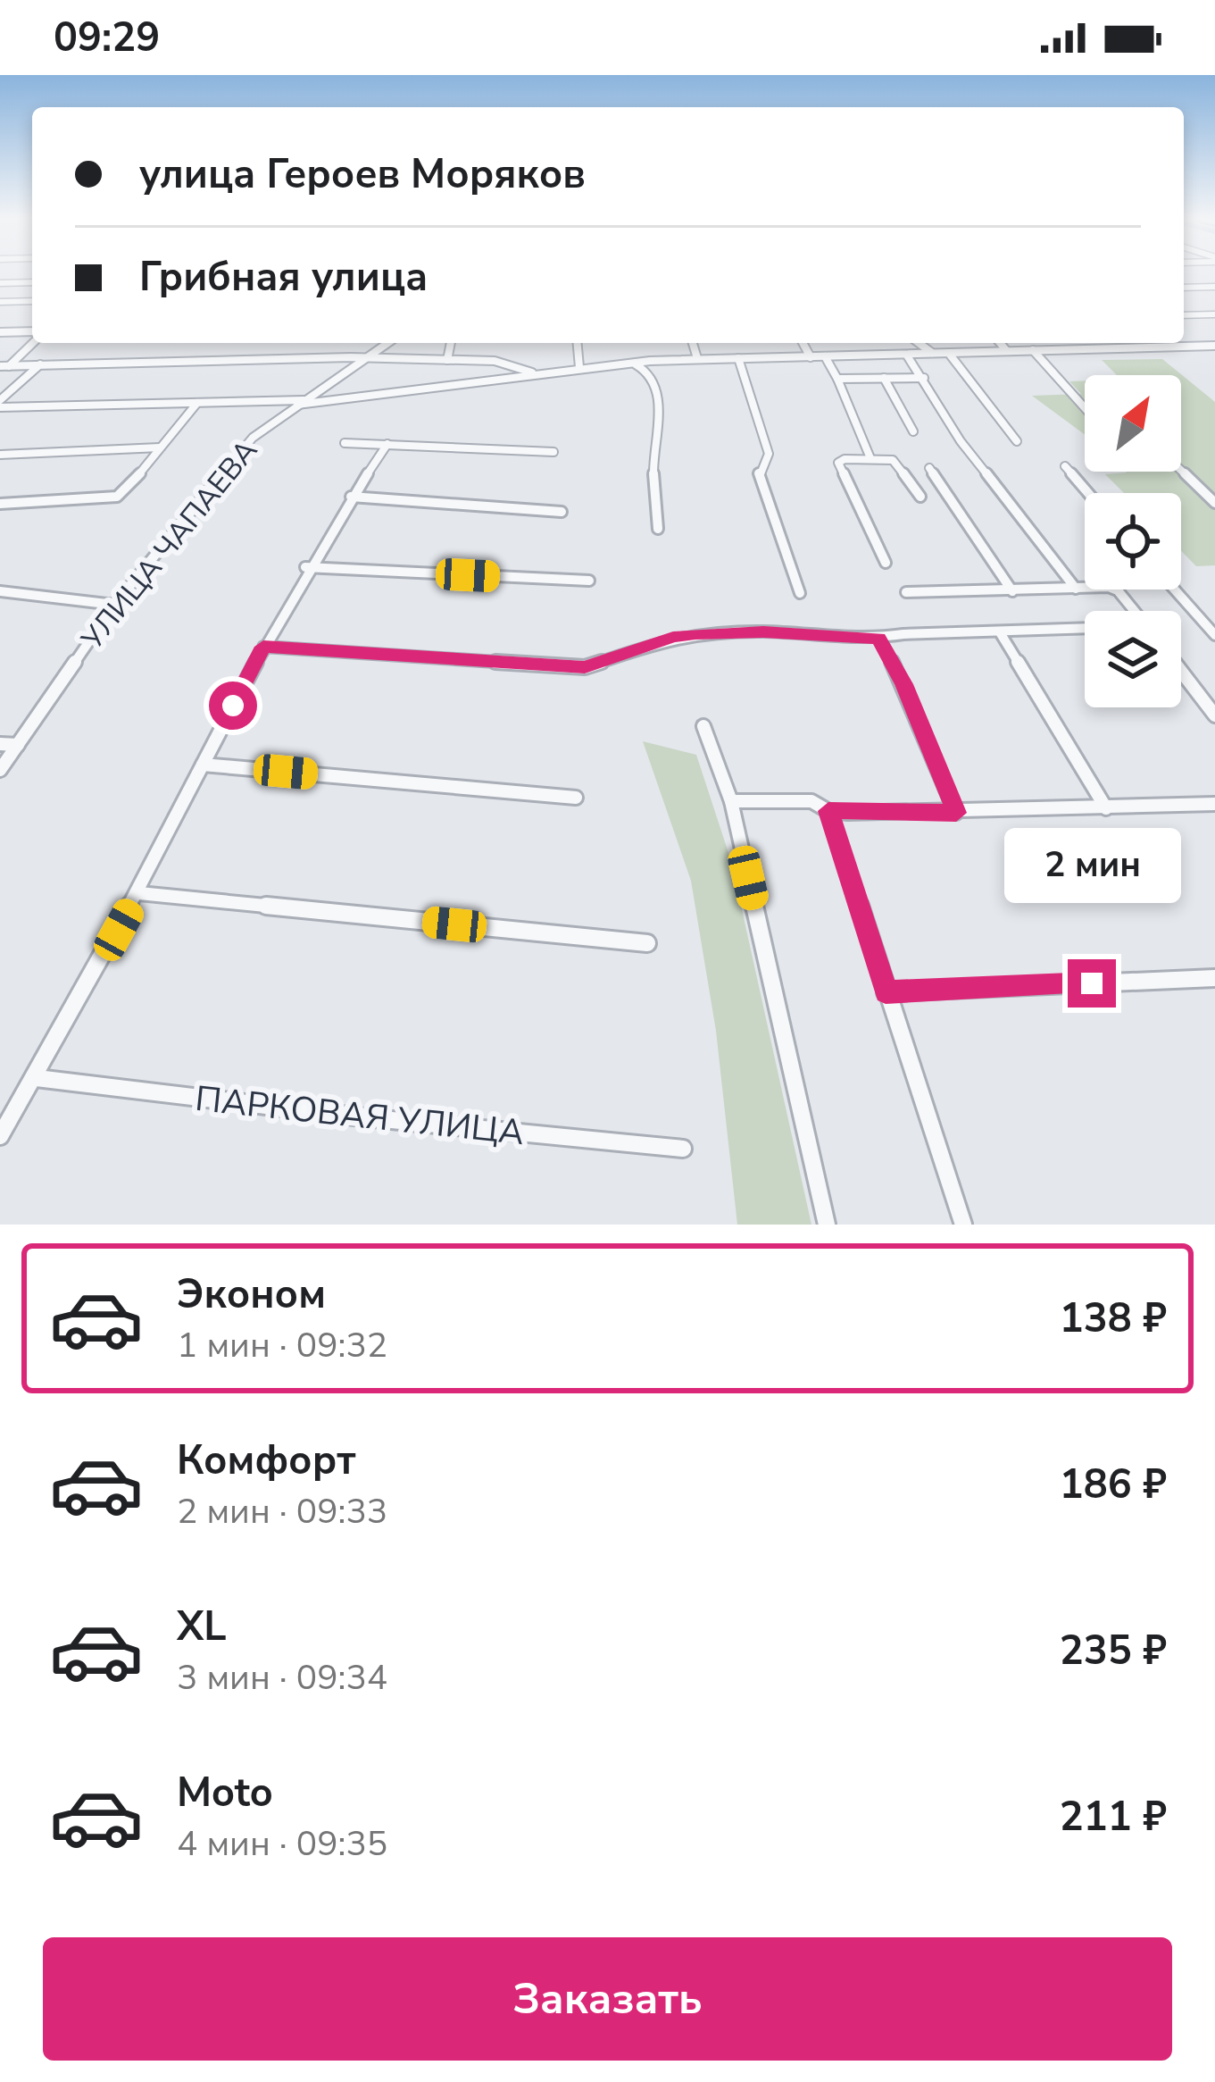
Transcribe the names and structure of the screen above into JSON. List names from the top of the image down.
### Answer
{
  "streets": {
    "street": ["УЛИЦА ЧАПАЕВА", "ПАРКОВАЯ УЛИЦА"]
  },
  "north": "top right",
  "page": {
    "status": "09:29",
    "banner": ["улица Героев Моряков", "Грибная улица"],
    "bubble": "2 мин",
    "list": [
      {
        "name": "Эконом",
        "note": "1 мин · 09:32",
        "value": "138 ₽"
      },
      {
        "name": "Комфорт",
        "note": "2 мин · 09:33",
        "value": "186 ₽"
      },
      {
        "name": "XL",
        "note": "3 мин · 09:34",
        "value": "235 ₽"
      },
      {
        "name": "Moto",
        "note": "4 мин · 09:35",
        "value": "211 ₽"
      }
    ],
    "buttons": "Заказать"
  }
}
